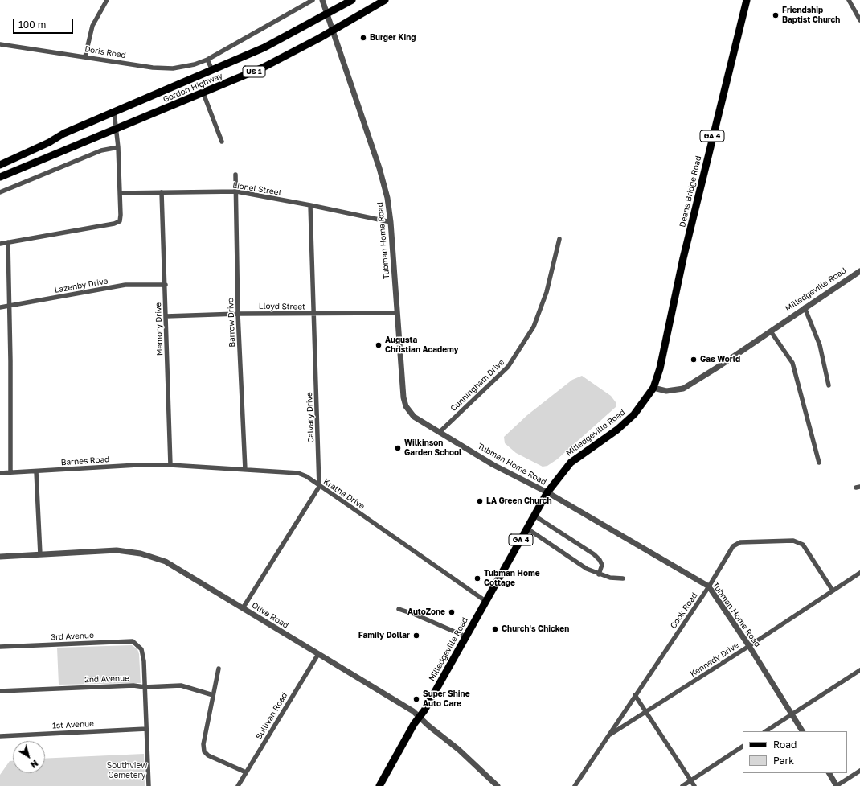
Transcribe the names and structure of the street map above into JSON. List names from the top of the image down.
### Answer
{
  "streets": {
    "main road": [
      "US 1",
      "Gordon Highway",
      "GA 4",
      "Deans Bridge Road",
      "Milledgeville Road"
    ],
    "street": [
      "Doris Road",
      "Lionel Street",
      "Tubman Home Road",
      "Lazenby Drive",
      "Lloyd Street",
      "Barrow Drive",
      "Memory Drive",
      "Cunningham Drive",
      "Calvary Drive",
      "Barnes Road",
      "Kratha Drive",
      "Cook Road",
      "Olive Road",
      "3rd Avenue",
      "Kennedy Drive",
      "2nd Avenue",
      "Sullivan Road",
      "1st Avenue"
    ]
  },
  "crossings": [
    ["Gordon Highway", "Tubman Home Road"],
    ["Lionel Street", "Tubman Home Road"],
    ["Lionel Street", "Barrow Drive"],
    ["Lionel Street", "Memory Drive"],
    ["Lionel Street", "Calvary Drive"],
    ["Deans Bridge Road", "Milledgeville Road"],
    ["Tubman Home Road", "Milledgeville Road"],
    ["Tubman Home Road", "Lloyd Street"],
    ["Tubman Home Road", "Cunningham Drive"],
    ["Tubman Home Road", "Cook Road"],
    ["Tubman Home Road", "Kennedy Drive"],
    ["Lazenby Drive", "Memory Drive"],
    ["Milledgeville Road", "Kratha Drive"],
    ["Milledgeville Road", "Olive Road"],
    ["Lloyd Street", "Barrow Drive"],
    ["Lloyd Street", "Memory Drive"],
    ["Lloyd Street", "Calvary Drive"],
    ["Barrow Drive", "Kratha Drive"],
    ["Memory Drive", "Barnes Road"],
    ["Memory Drive", "Kratha Drive"],
    ["Calvary Drive", "Kratha Drive"],
    ["Barnes Road", "Kratha Drive"],
    ["Cook Road", "Kennedy Drive"],
    ["Olive Road", "Sullivan Road"],
    ["3rd Avenue", "2nd Avenue"]
  ],
  "parks": ["Southview Cemetery"],
  "places": [
    "Friendship Baptist Church",
    "Burger King",
    "Augusta Christian Academy",
    "Gas World",
    "Wilkinson Garden School",
    "LA Green Church",
    "Tubman Home Cottage",
    "AutoZone",
    "Church's Chicken",
    "Family Dollar",
    "Super Shine Auto Care"
  ],
  "legend": ["Road", "Park"],
  "scale_bar": "100 m",
  "north": "bottom right"
}
